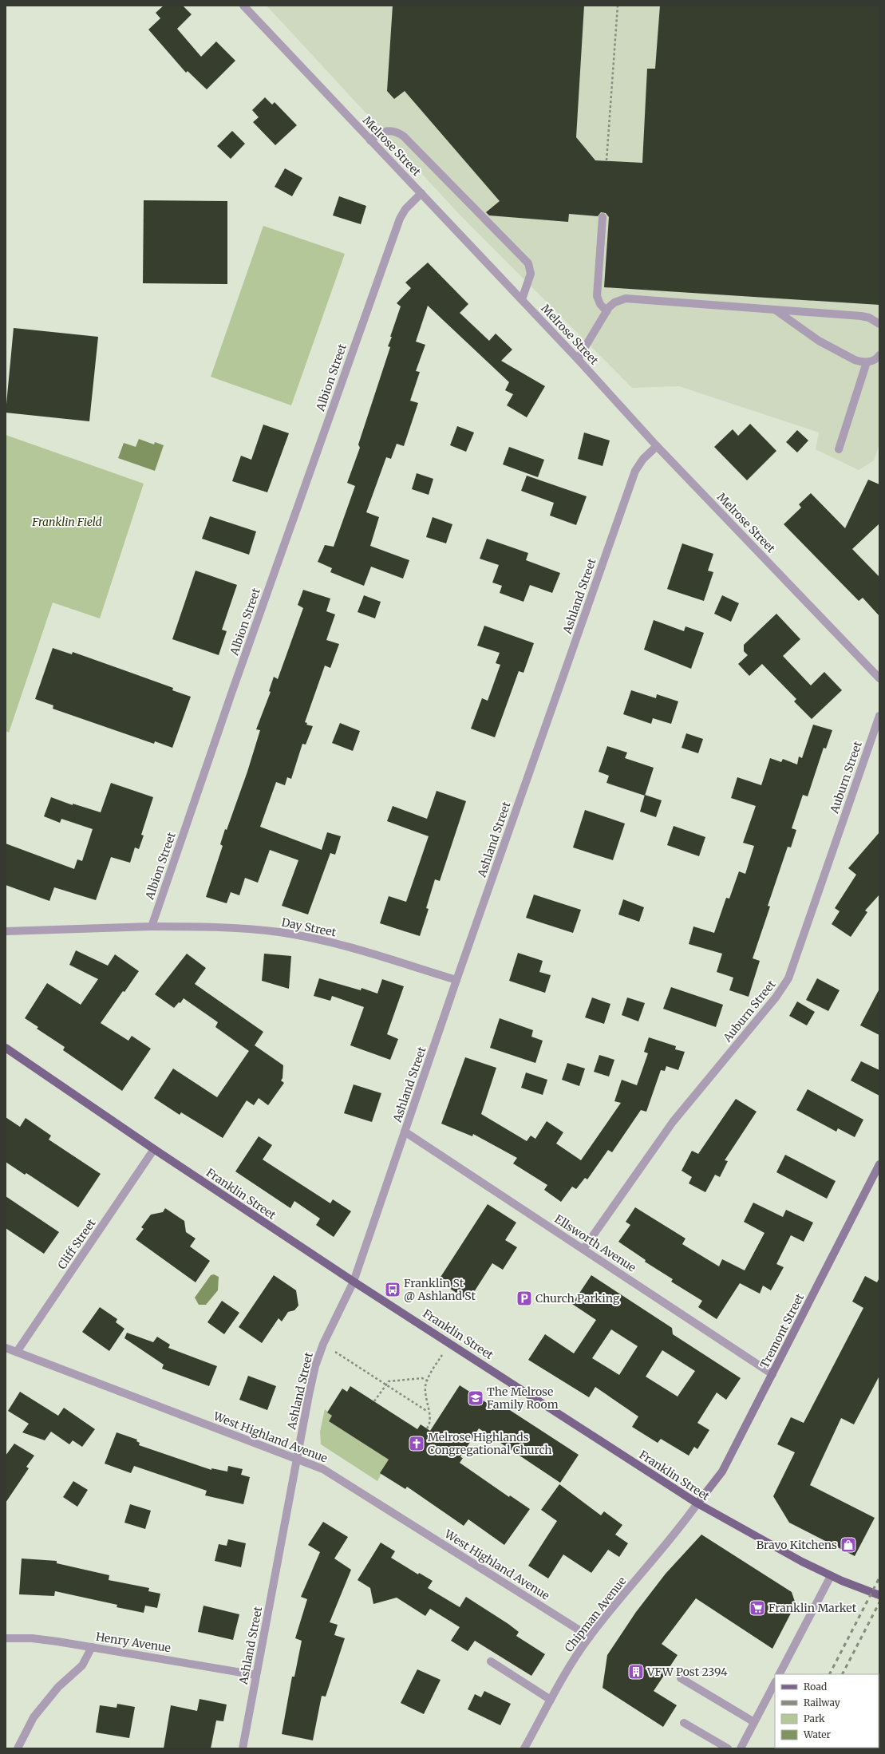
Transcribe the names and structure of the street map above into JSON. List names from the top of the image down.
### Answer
{
  "streets": {
    "main road": ["Franklin Street"],
    "street": [
      "Melrose Street",
      "Albion Street",
      "Ashland Street",
      "Auburn Street",
      "Day Street",
      "Ellsworth Avenue",
      "Cliff Street",
      "Tremont Street",
      "West Highland Avenue",
      "Chipman Avenue",
      "Henry Avenue"
    ]
  },
  "crossings": [
    ["Melrose Street", "Albion Street"],
    ["Melrose Street", "Ashland Street"],
    ["Albion Street", "Day Street"],
    ["Ashland Street", "Day Street"],
    ["Ashland Street", "Franklin Street"],
    ["Ashland Street", "Ellsworth Avenue"],
    ["Ashland Street", "West Highland Avenue"],
    ["Ashland Street", "Henry Avenue"],
    ["Auburn Street", "Ellsworth Avenue"],
    ["Franklin Street", "Cliff Street"],
    ["Franklin Street", "Tremont Street"],
    ["Franklin Street", "Chipman Avenue"],
    ["Ellsworth Avenue", "Tremont Street"],
    ["Cliff Street", "West Highland Avenue"],
    ["Tremont Street", "Chipman Avenue"],
    ["West Highland Avenue", "Chipman Avenue"]
  ],
  "parks": ["Franklin Field"],
  "places": {
    "bus stop": ["Franklin St @ Ashland St"],
    "parking": ["Church Parking"],
    "school or university": ["The Melrose Family Room"],
    "church": ["Melrose Highlands Congregational Church"],
    "shop": ["Bravo Kitchens"],
    "supermarket": ["Franklin Market"],
    "building": ["VFW Post 2394"]
  },
  "legend": [
    "Road",
    "Railway",
    "Park",
    "Water"
  ]
}
